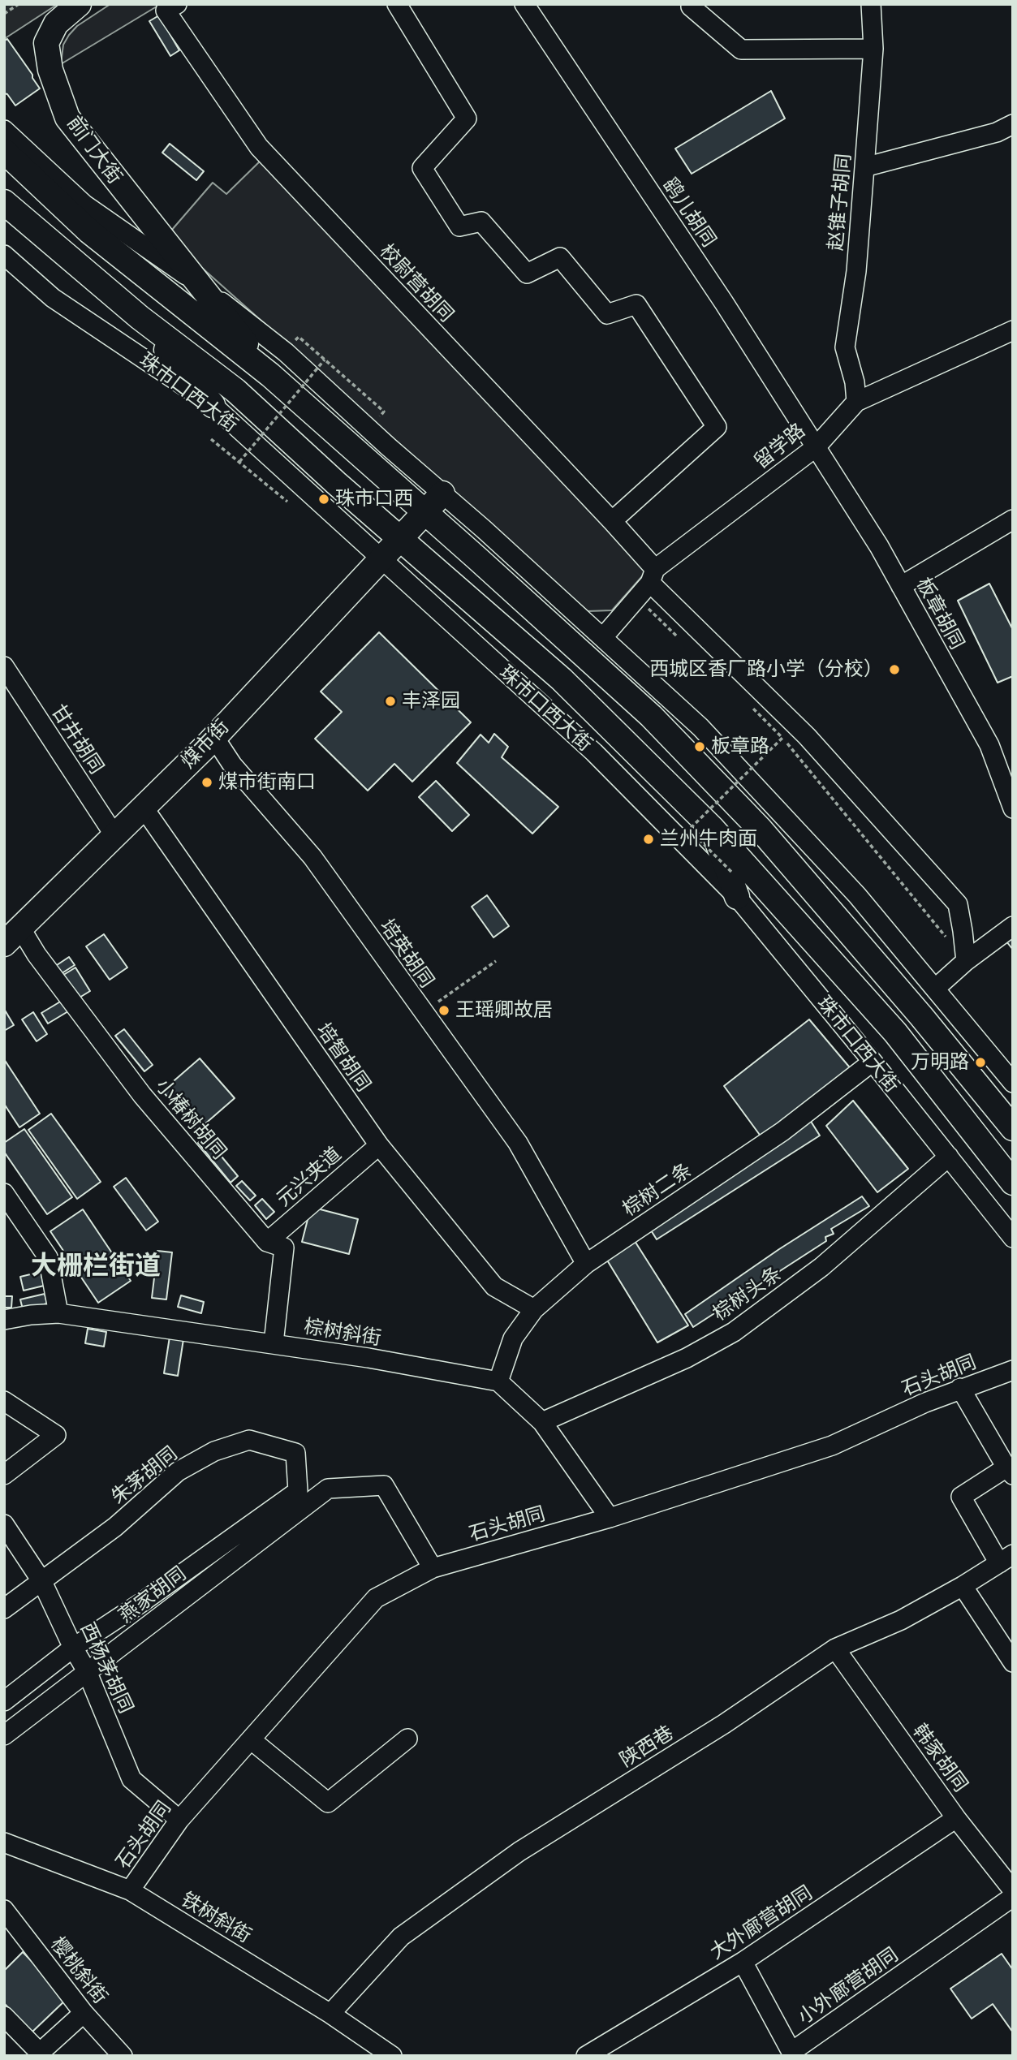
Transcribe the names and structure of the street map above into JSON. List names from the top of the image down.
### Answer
{
  "streets": {
    "main road": ["前门大街", "珠市口西大街", "煤市街"],
    "street": [
      "赵锥子胡同",
      "鹞儿胡同",
      "校尉营胡同",
      "留学路",
      "板章胡同",
      "甘井胡同",
      "培英胡同",
      "培智胡同",
      "小椿树胡同",
      "元兴夹道",
      "棕树二条",
      "棕树头条",
      "棕树斜街",
      "石头胡同",
      "朱茅胡同",
      "燕家胡同",
      "西杨茅胡同",
      "陕西巷",
      "韩家胡同",
      "铁树斜街",
      "大外廊营胡同",
      "樱桃斜街",
      "小外廊营胡同"
    ]
  },
  "crossings": [
    ["赵锥子胡同", "留学路"],
    ["鹞儿胡同", "留学路"],
    ["鹞儿胡同", "板章胡同"],
    ["校尉营胡同", "留学路"],
    ["珠市口西大街", "煤市街"],
    ["珠市口西大街", "棕树二条"],
    ["珠市口西大街", "棕树头条"],
    ["留学路", "板章胡同"],
    ["甘井胡同", "煤市街"],
    ["煤市街", "培英胡同"],
    ["煤市街", "培智胡同"],
    ["煤市街", "小椿树胡同"],
    ["培英胡同", "棕树二条"],
    ["培智胡同", "元兴夹道"],
    ["培智胡同", "棕树二条"],
    ["小椿树胡同", "元兴夹道"],
    ["小椿树胡同", "棕树斜街"],
    ["棕树二条", "棕树斜街"],
    ["石头胡同", "燕家胡同"],
    ["石头胡同", "西杨茅胡同"],
    ["石头胡同", "铁树斜街"],
    ["朱茅胡同", "西杨茅胡同"],
    ["燕家胡同", "西杨茅胡同"],
    ["陕西巷", "韩家胡同"],
    ["陕西巷", "铁树斜街"],
    ["韩家胡同", "大外廊营胡同"],
    ["大外廊营胡同", "小外廊营胡同"]
  ],
  "districts": ["大栅栏街道"],
  "places": [
    "珠市口西",
    "西城区香厂路小学（分校）",
    "丰泽园",
    "板章路",
    "煤市街南口",
    "兰州牛肉面",
    "王瑶卿故居",
    "万明路"
  ]
}
